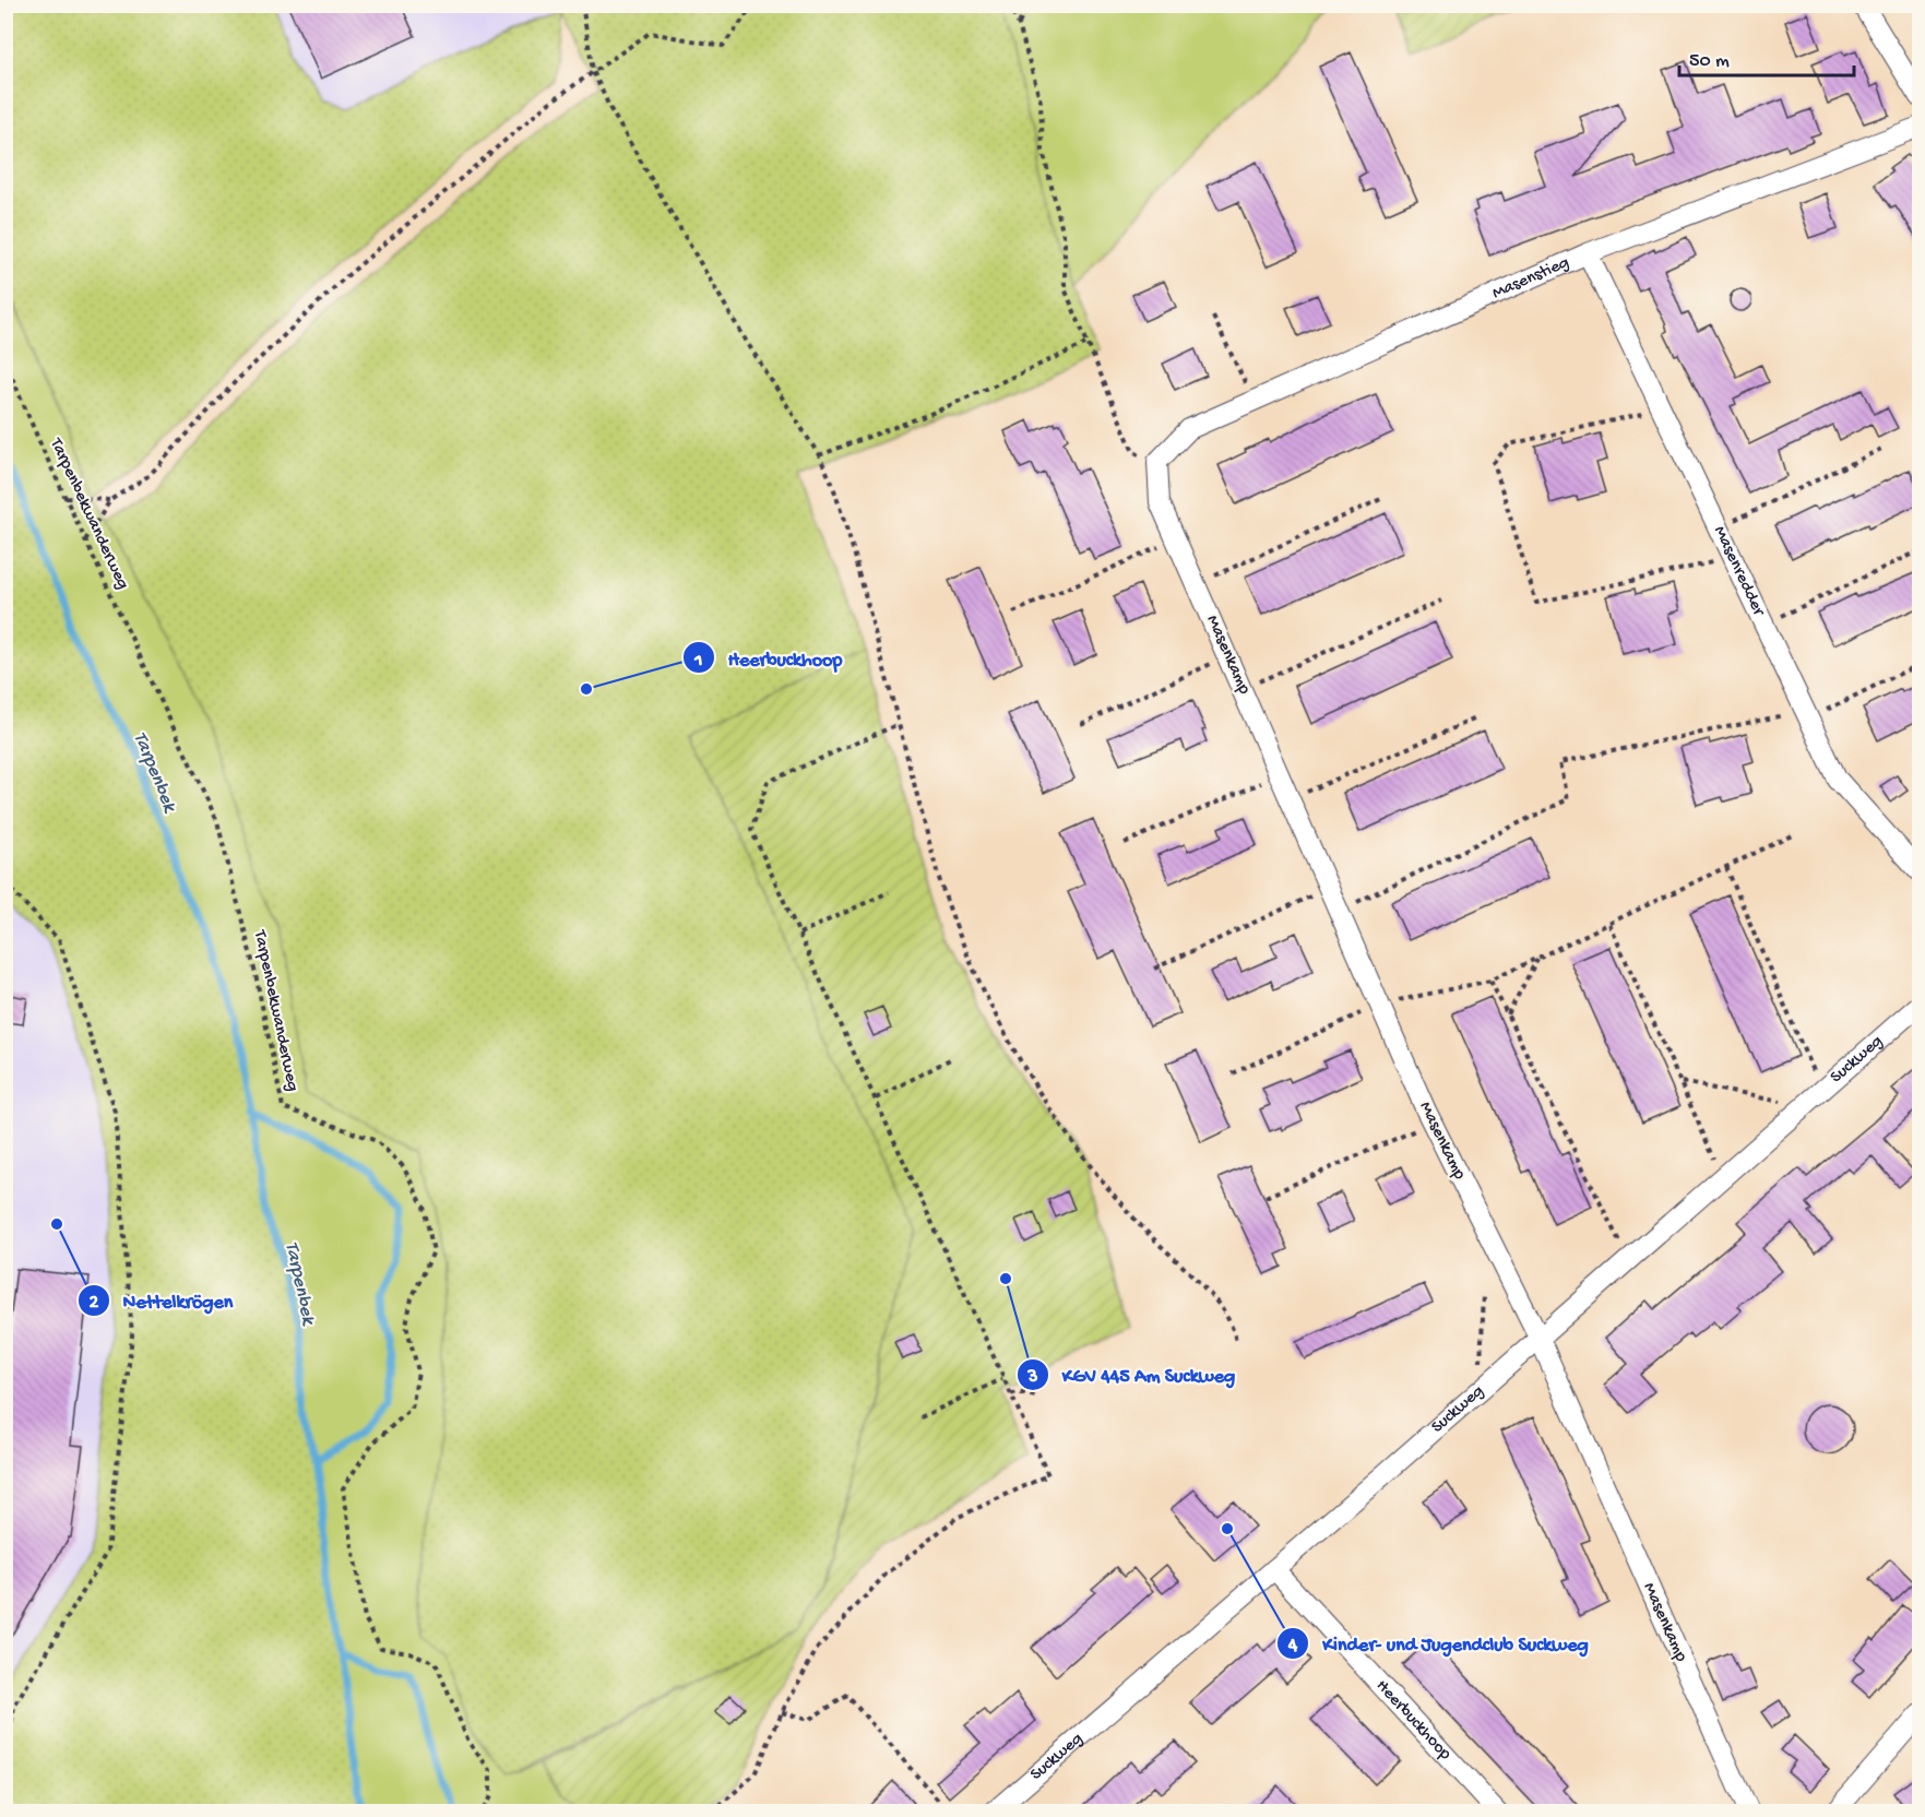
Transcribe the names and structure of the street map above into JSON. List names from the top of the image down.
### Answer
{
  "streets": {
    "street": [
      "Masenstieg",
      "Masenredder",
      "Masenkamp",
      "Suckweg",
      "Heerbuckhoop"
    ],
    "path": ["Tarpenbekwanderweg"]
  },
  "crossings": [
    ["Masenstieg", "Masenredder"],
    ["Masenstieg", "Masenkamp"],
    ["Masenkamp", "Suckweg"],
    ["Suckweg", "Heerbuckhoop"]
  ],
  "water": ["Tarpenbek"],
  "places": [
    "Heerbuckhoop",
    "Nettelkrögen",
    "KGV 445 Am Suckweg",
    "Kinder- und Jugendclub Suckweg"
  ],
  "scale_bar": "50 m"
}
